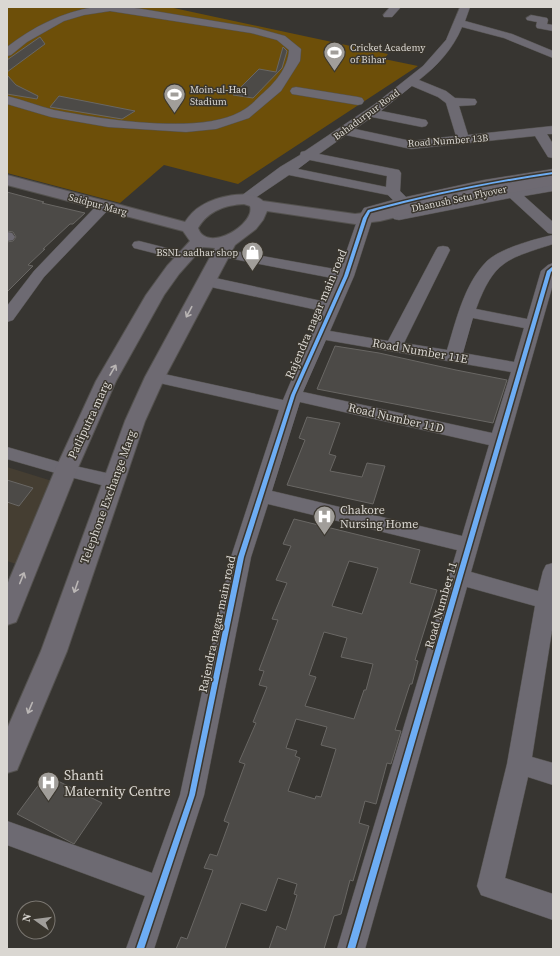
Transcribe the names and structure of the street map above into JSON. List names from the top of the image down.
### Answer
{
  "streets": {
    "main road": [
      "Dhanush Setu Flyover",
      "Saidpur Marg",
      "Patliputra marg",
      "Telephone Exchange Marg"
    ],
    "street": [
      "Bahadurpur Road",
      "Road Number 13B",
      "Rajendra nagar main road",
      "Road Number 11E",
      "Road Number 11D",
      "Road Number 11"
    ]
  },
  "crossings": [
    ["Bahadurpur Road", "Road Number 13B"],
    ["Bahadurpur Road", "Patliputra marg"],
    ["Dhanush Setu Flyover", "Rajendra nagar main road"],
    ["Dhanush Setu Flyover", "Patliputra marg"],
    ["Saidpur Marg", "Patliputra marg"],
    ["Saidpur Marg", "Telephone Exchange Marg"],
    ["Rajendra nagar main road", "Road Number 11E"],
    ["Rajendra nagar main road", "Road Number 11D"],
    ["Road Number 11E", "Road Number 11"],
    ["Road Number 11D", "Telephone Exchange Marg"],
    ["Road Number 11D", "Road Number 11"]
  ],
  "one_way": ["Patliputra marg", "Telephone Exchange Marg"],
  "places": {
    "sports": ["Cricket Academy of Bihar", "Moin-ul-Haq Stadium"],
    "shop": ["BSNL aadhar shop"],
    "hospital": ["Chakore Nursing Home", "Shanti Maternity Centre"]
  },
  "north": "left"
}
